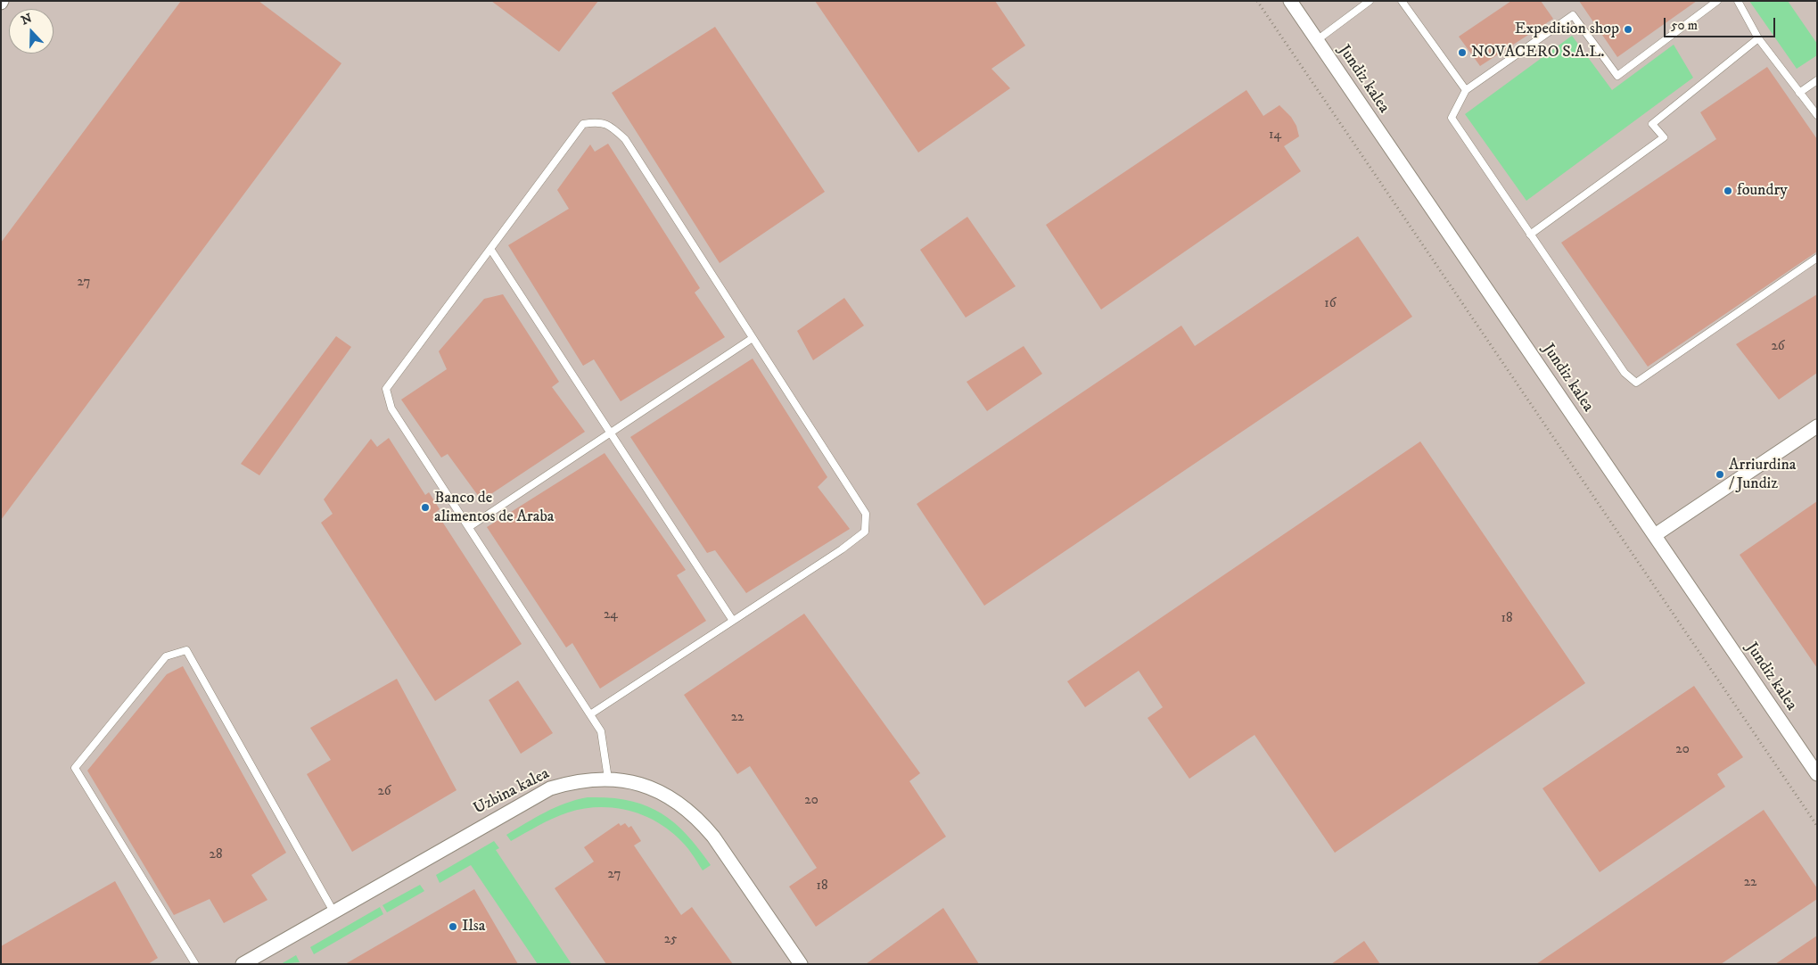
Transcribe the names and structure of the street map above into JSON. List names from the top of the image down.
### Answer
{
  "streets": {
    "street": ["Jundiz kalea", "Uzbina kalea"]
  },
  "places": [
    "Expedition shop",
    "NOVACERO S.A.L.",
    "foundry",
    "Arriurdina / Jundiz",
    "Banco de alimentos de Araba",
    "Ilsa"
  ],
  "house_numbers": [
    "14",
    "27",
    "16",
    "26",
    "24",
    "18",
    "22",
    "20",
    "26",
    "20",
    "28",
    "27",
    "22",
    "18",
    "25"
  ],
  "scale_bar": "50 m",
  "north": "top"
}
